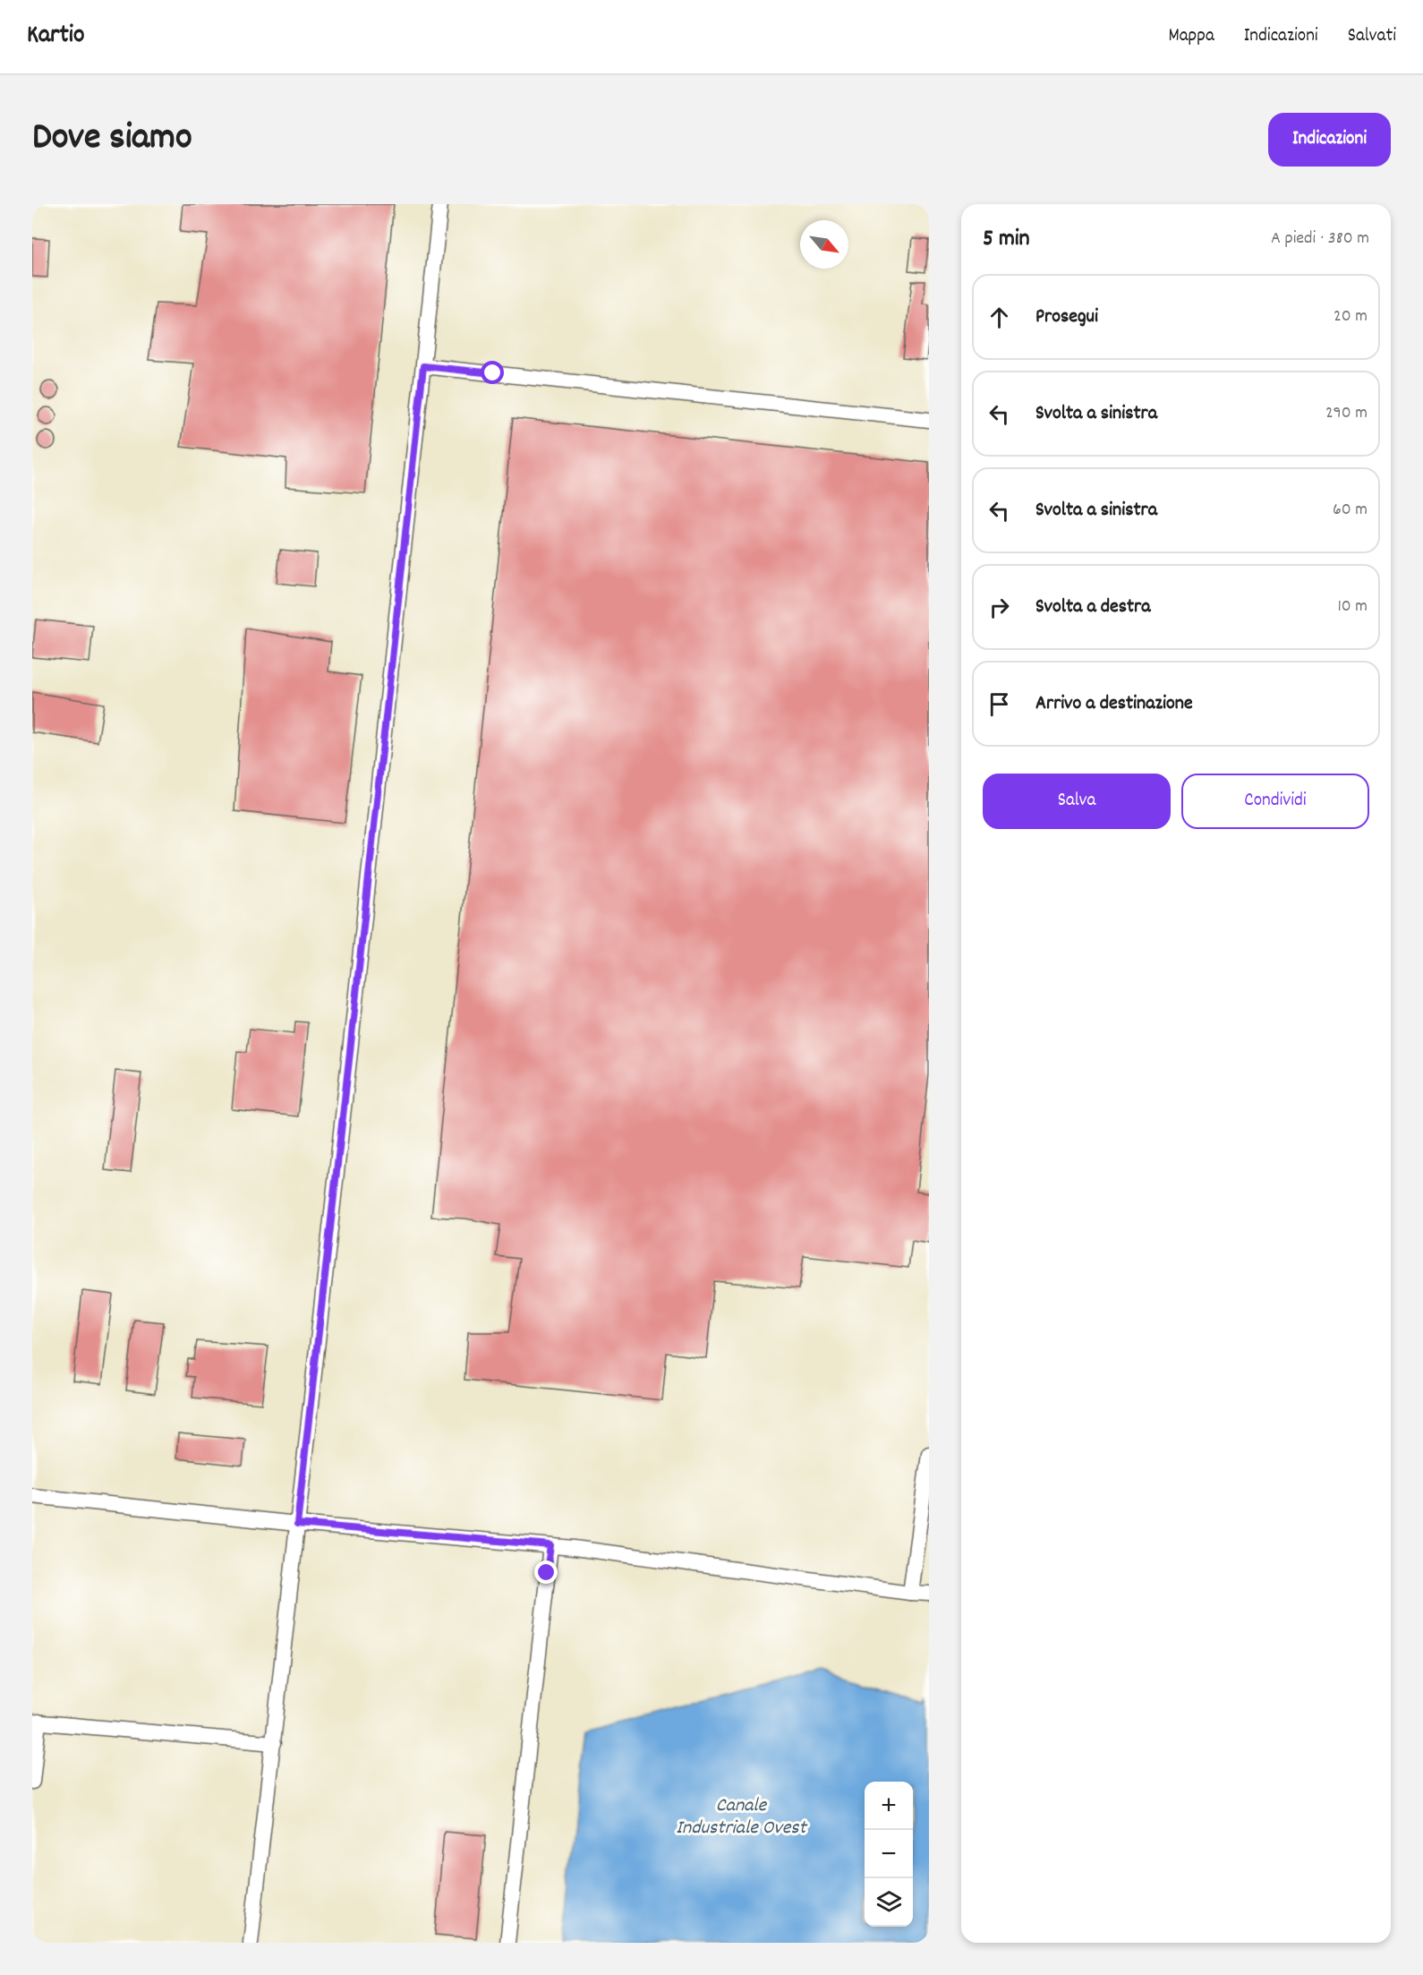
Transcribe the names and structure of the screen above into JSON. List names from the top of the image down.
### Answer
{
  "water": ["Canale Industriale Ovest"],
  "north": "bottom right",
  "page": {
    "header": "Kartio",
    "nav": ["Mappa", "Indicazioni", "Salvati"],
    "title": "Dove siamo",
    "buttons": [
      "Indicazioni",
      ["Salva", "Condividi"]
    ],
    "heading": ["5 min", "A piedi · 380 m"],
    "list": [
      ["Prosegui", "20 m"],
      ["Svolta a sinistra", "290 m"],
      ["Svolta a sinistra", "60 m"],
      ["Svolta a destra", "10 m"],
      "Arrivo a destinazione"
    ],
    "map_buttons": ["+", "−"]
  }
}
